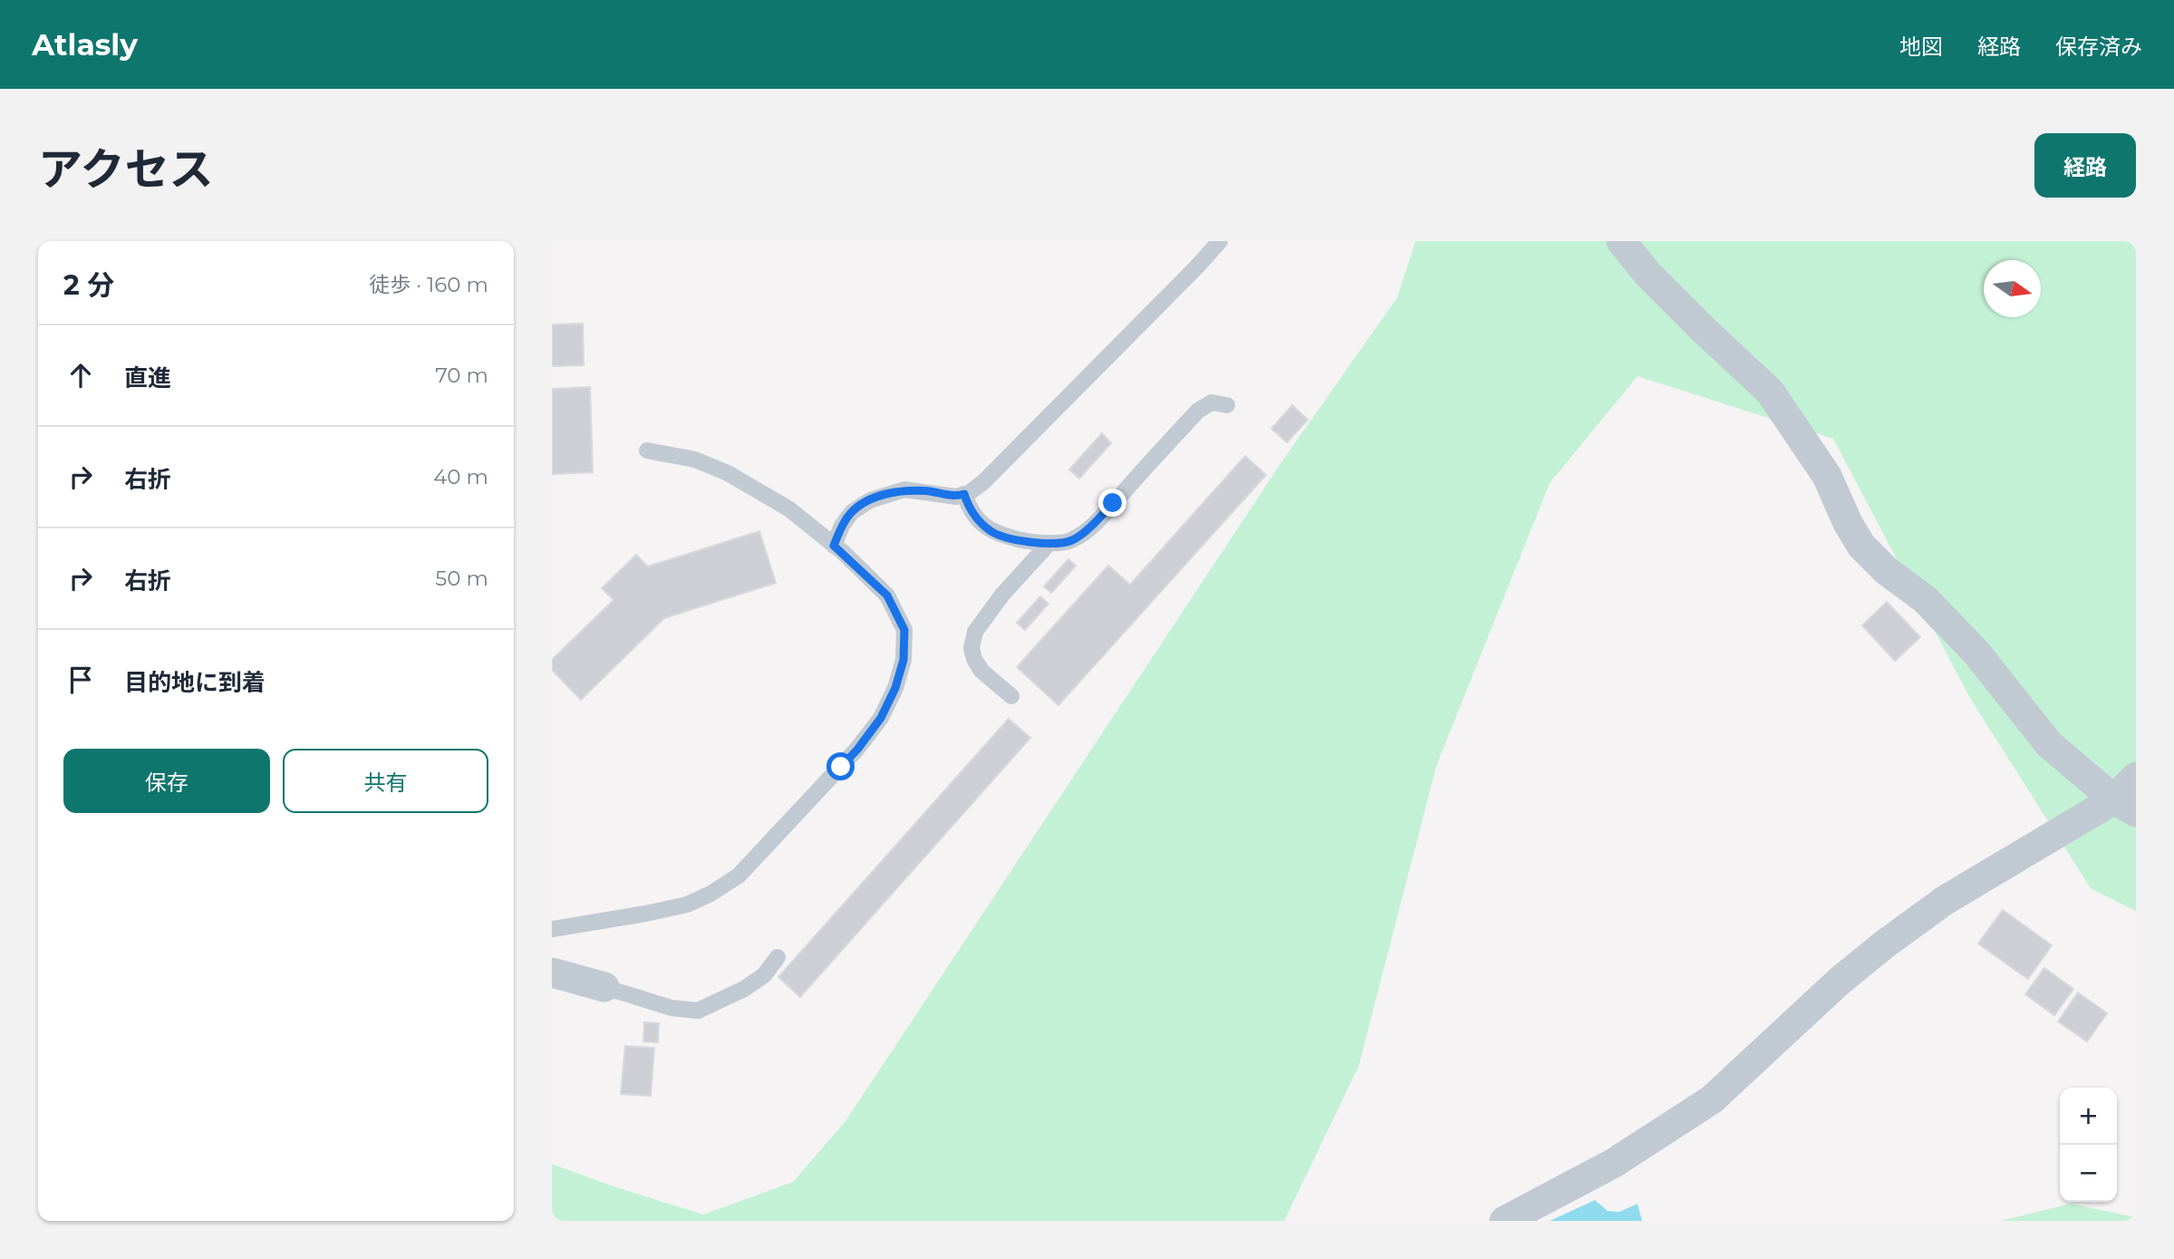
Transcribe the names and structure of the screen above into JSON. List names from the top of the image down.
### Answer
{
  "north": "right",
  "page": {
    "header": "Atlasly",
    "nav": ["地図", "経路", "保存済み"],
    "title": "アクセス",
    "buttons": [
      "経路",
      ["保存", "共有"]
    ],
    "heading": ["2 分", "徒歩 · 160 m"],
    "list": [
      ["直進", "70 m"],
      ["右折", "40 m"],
      ["右折", "50 m"],
      "目的地に到着"
    ],
    "map_buttons": ["+", "−"]
  }
}
